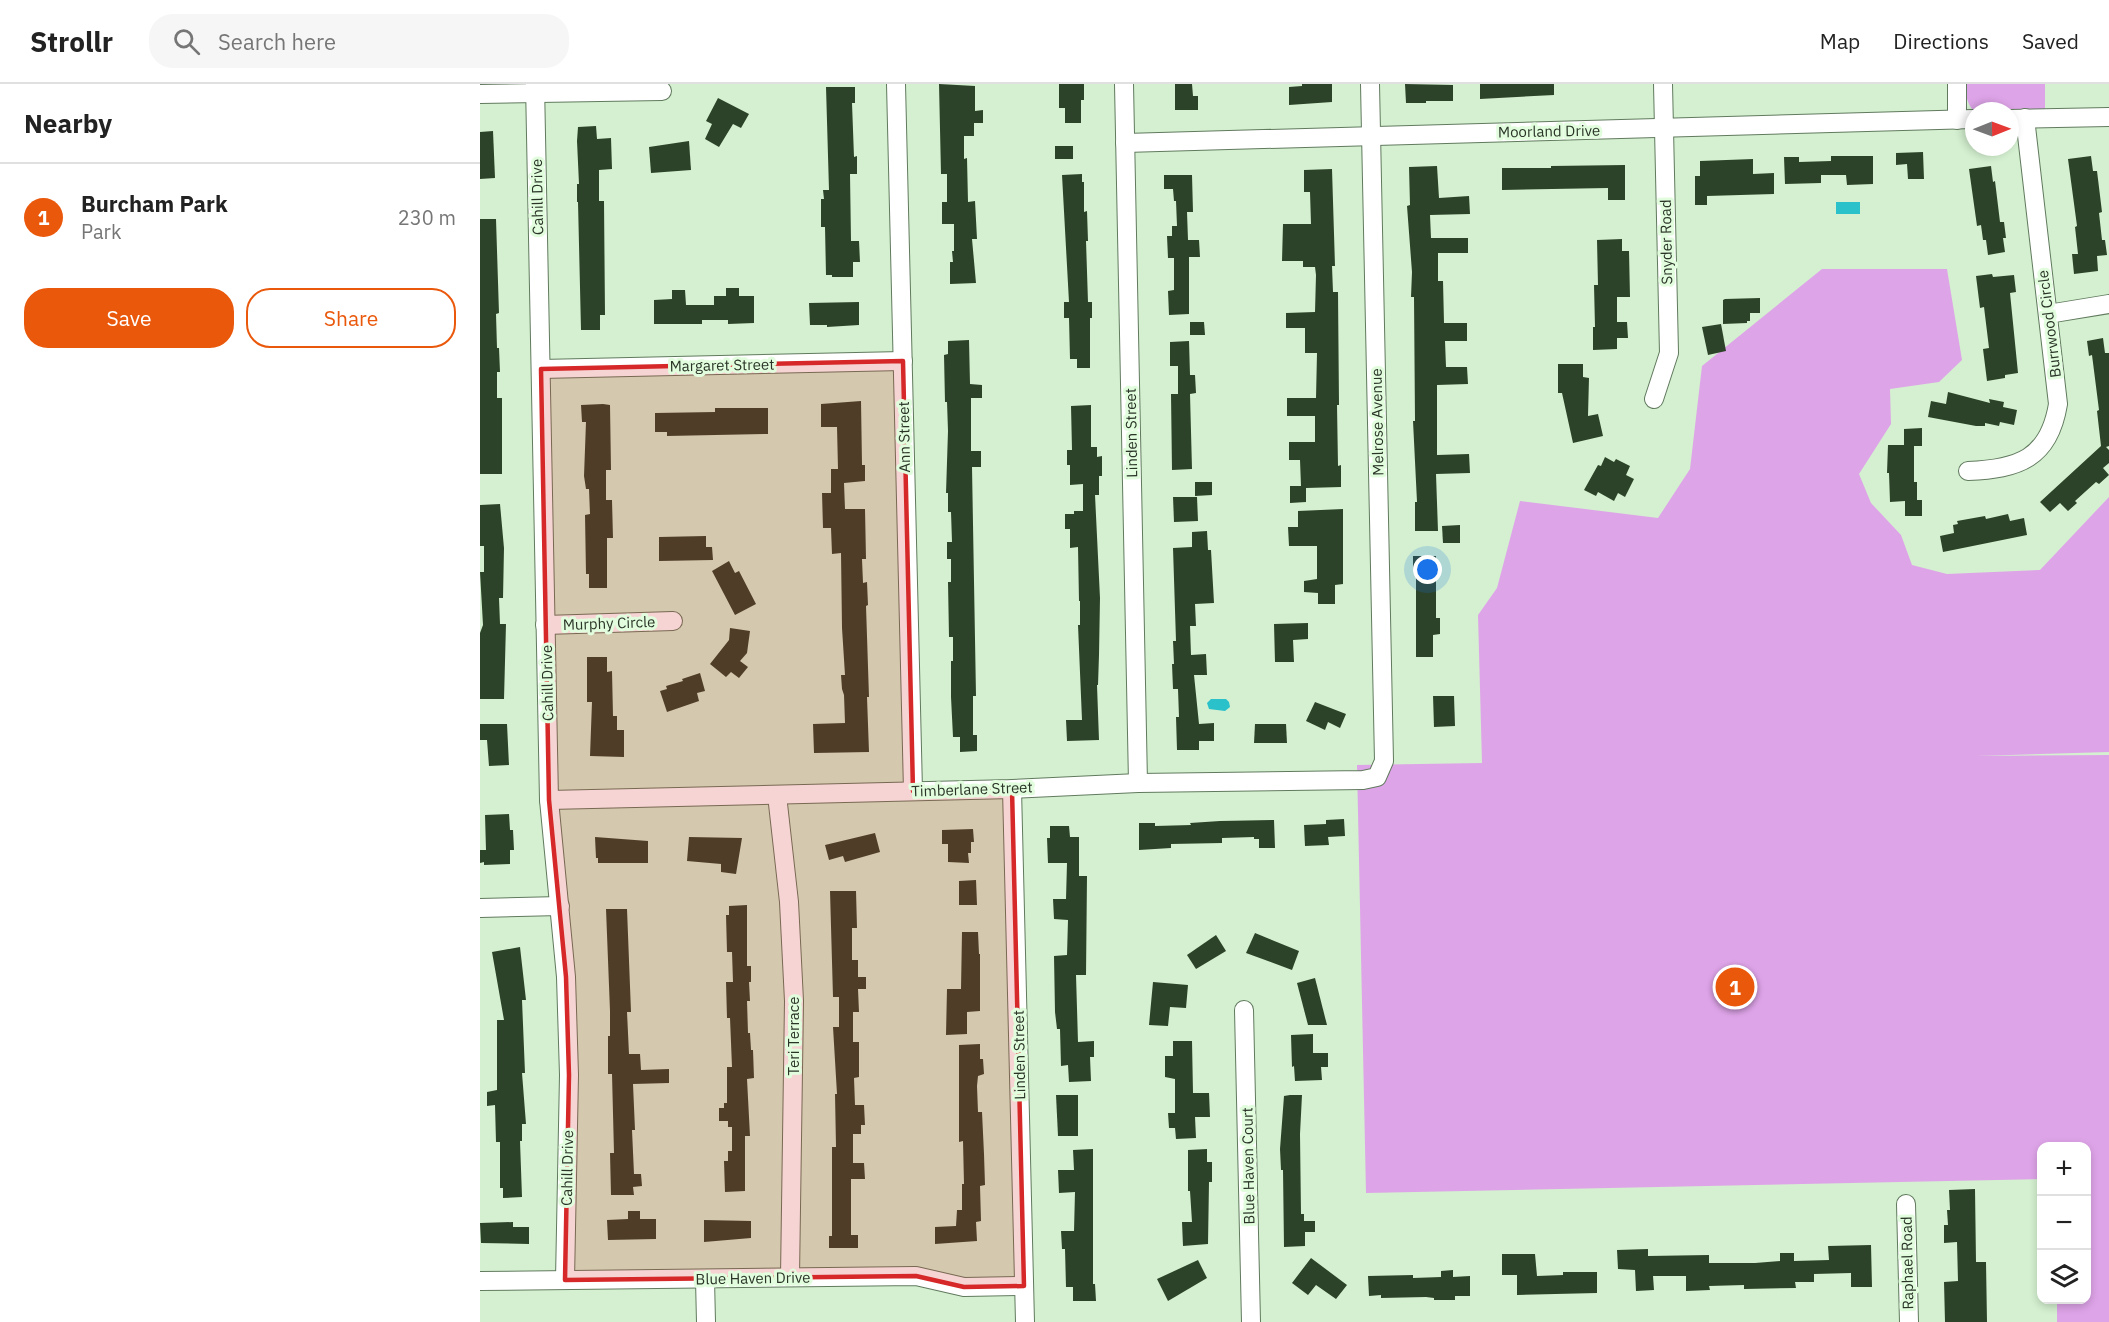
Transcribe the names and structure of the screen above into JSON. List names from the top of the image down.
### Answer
{
  "streets": {
    "street": [
      "Moorland Drive",
      "Cahill Drive",
      "Snyder Road",
      "Burrwood Circle",
      "Margaret Street",
      "Melrose Avenue",
      "Linden Street",
      "Ann Street",
      "Murphy Circle",
      "Timberlane Street",
      "Teri Terrace",
      "Blue Haven Court",
      "Raphael Road",
      "Blue Haven Drive"
    ]
  },
  "crossings": [
    ["Moorland Drive", "Snyder Road"],
    ["Moorland Drive", "Melrose Avenue"],
    ["Moorland Drive", "Linden Street"],
    ["Cahill Drive", "Margaret Street"],
    ["Cahill Drive", "Murphy Circle"],
    ["Cahill Drive", "Timberlane Street"],
    ["Cahill Drive", "Blue Haven Drive"],
    ["Margaret Street", "Ann Street"],
    ["Melrose Avenue", "Timberlane Street"],
    ["Linden Street", "Timberlane Street"],
    ["Linden Street", "Blue Haven Drive"],
    ["Ann Street", "Timberlane Street"],
    ["Timberlane Street", "Teri Terrace"],
    ["Teri Terrace", "Blue Haven Drive"]
  ],
  "north": "right",
  "page": {
    "header": "Strollr",
    "search": "Search here",
    "nav": ["Map", "Directions", "Saved"],
    "heading": "Nearby",
    "list": [
      {
        "mark": "1",
        "name": "Burcham Park",
        "note": "Park",
        "value": "230 m"
      }
    ],
    "buttons": ["Save", "Share"],
    "pins": "1",
    "map_buttons": ["+", "−"]
  }
}
